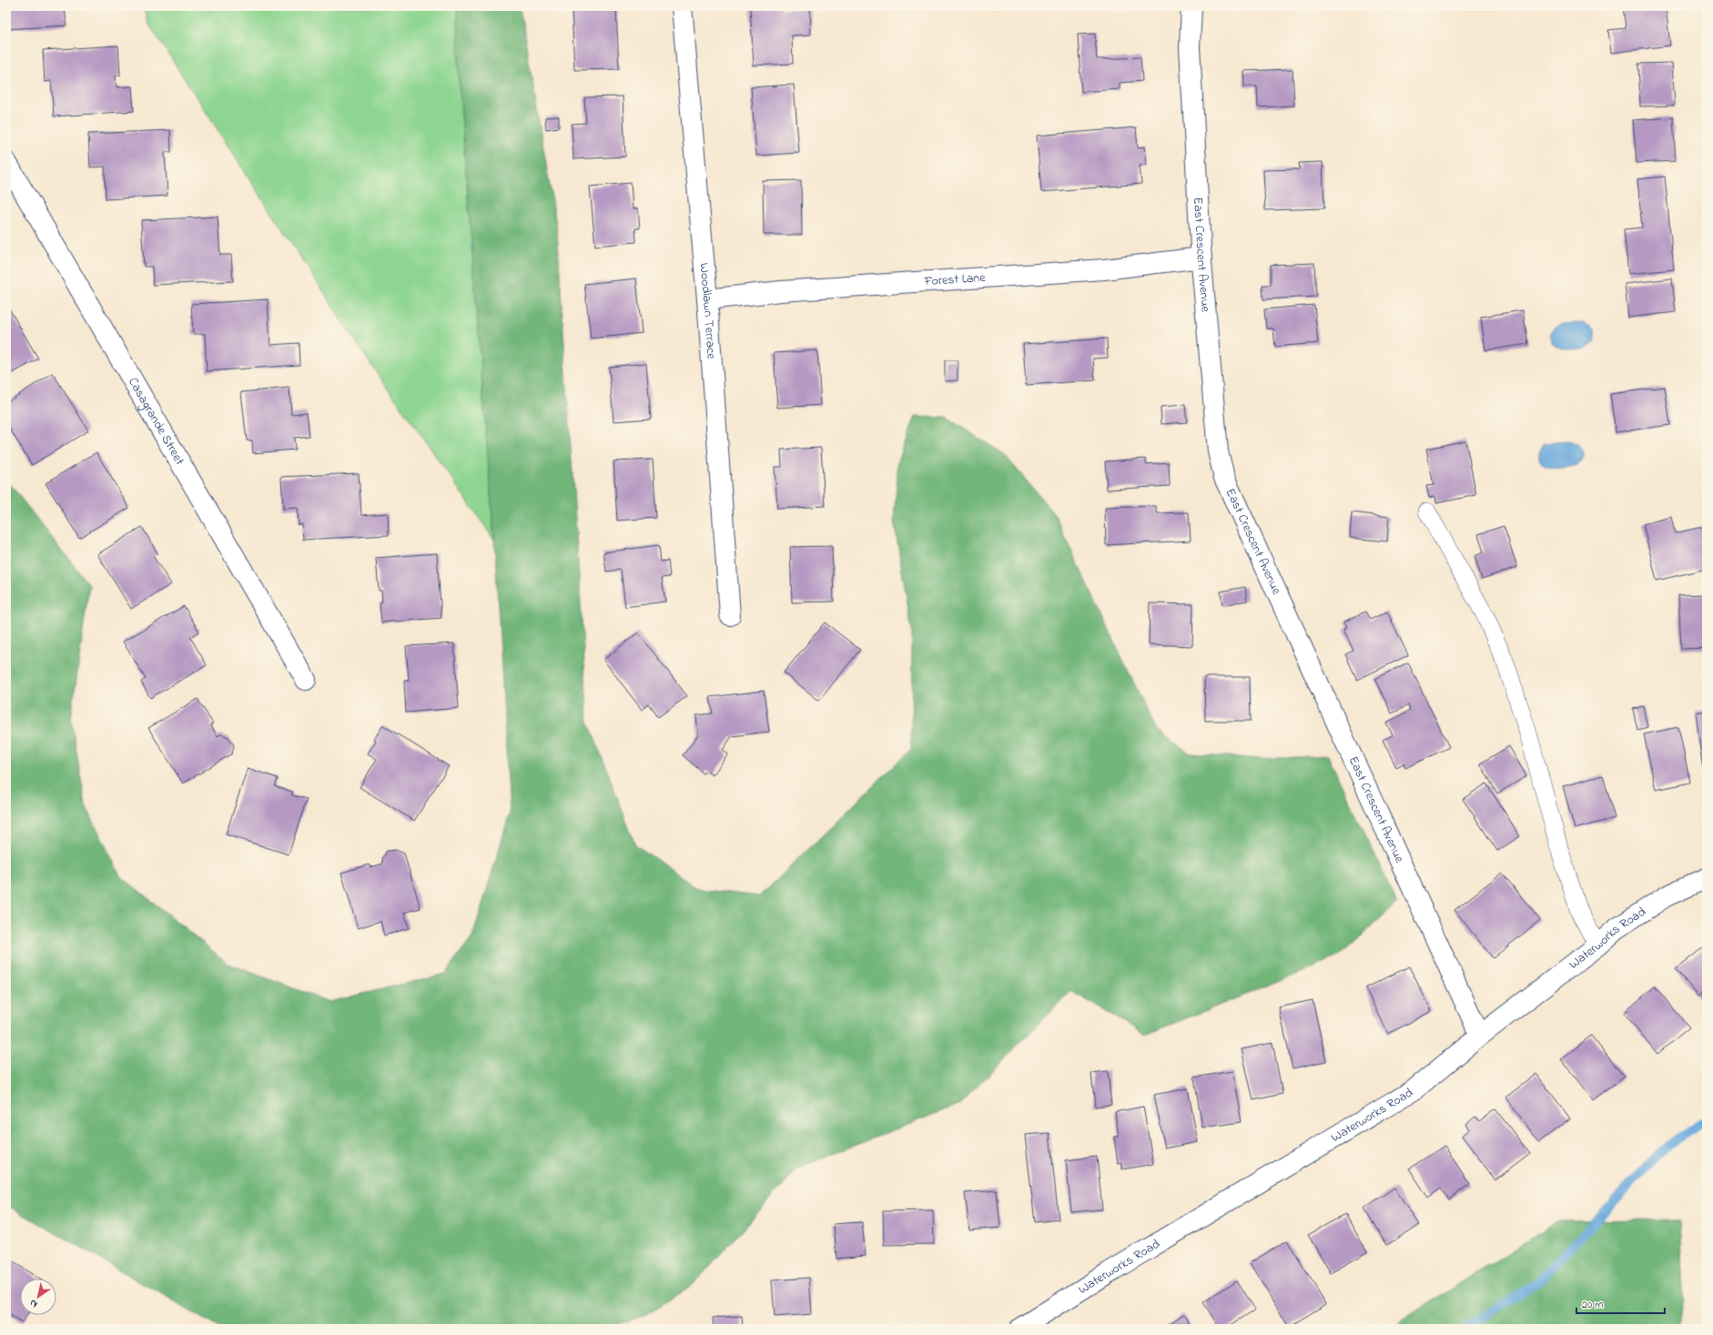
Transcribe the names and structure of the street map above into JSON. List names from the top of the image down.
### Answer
{
  "streets": {
    "street": [
      "East Crescent Avenue",
      "Forest Lane",
      "Woodlawn Terrace",
      "Casagrande Street",
      "Waterworks Road"
    ]
  },
  "crossings": [
    ["East Crescent Avenue", "Forest Lane"],
    ["East Crescent Avenue", "Waterworks Road"],
    ["Forest Lane", "Woodlawn Terrace"]
  ],
  "scale_bar": "20 m",
  "north": "bottom left"
}
